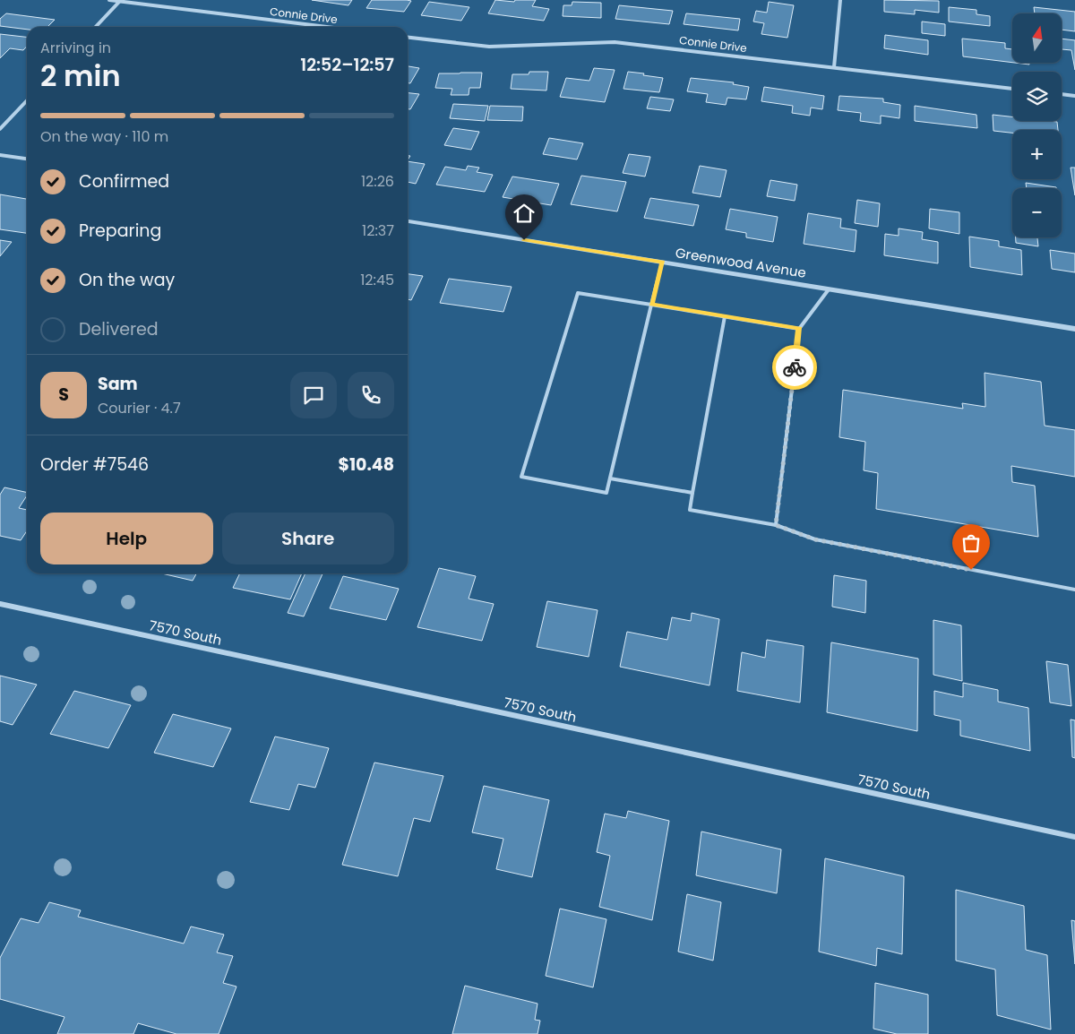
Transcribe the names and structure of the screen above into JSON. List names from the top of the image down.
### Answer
{
  "streets": {
    "street": ["Connie Drive", "Greenwood Avenue", "7570 South"]
  },
  "north": "top",
  "page": {
    "map_buttons": ["+", "−"],
    "heading": ["2 min", "Arriving in", "12:52–12:57"],
    "panel": [
      "Sam",
      "Courier · 4.7",
      "Order #7546",
      "$10.48"
    ],
    "bar": "On the way · 110 m",
    "list": [
      ["Confirmed", "12:26"],
      ["Preparing", "12:37"],
      ["On the way", "12:45"],
      "Delivered"
    ],
    "round": "S",
    "buttons": ["Help", "Share"]
  }
}
